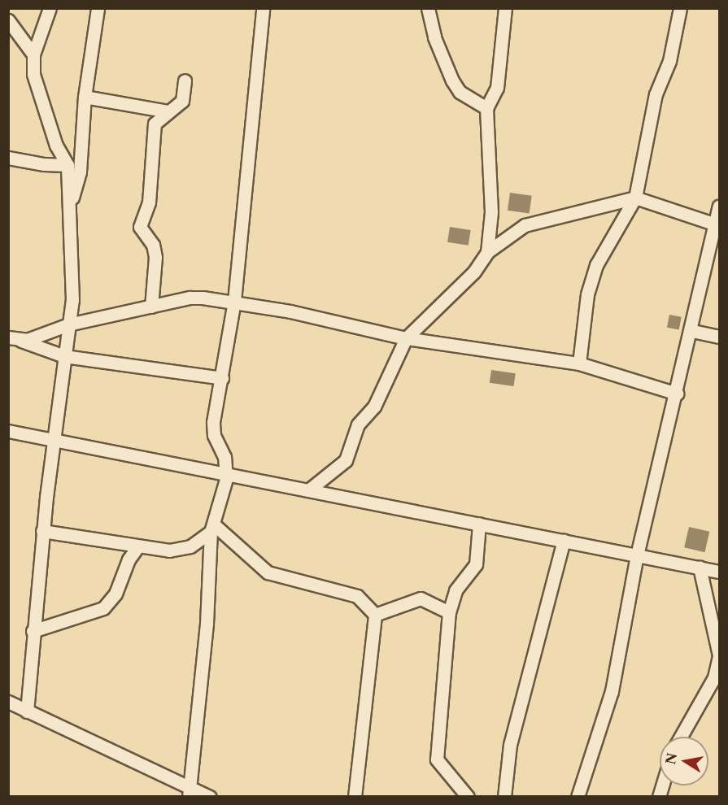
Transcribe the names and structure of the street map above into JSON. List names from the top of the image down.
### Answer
{
  "north": "left"
}
